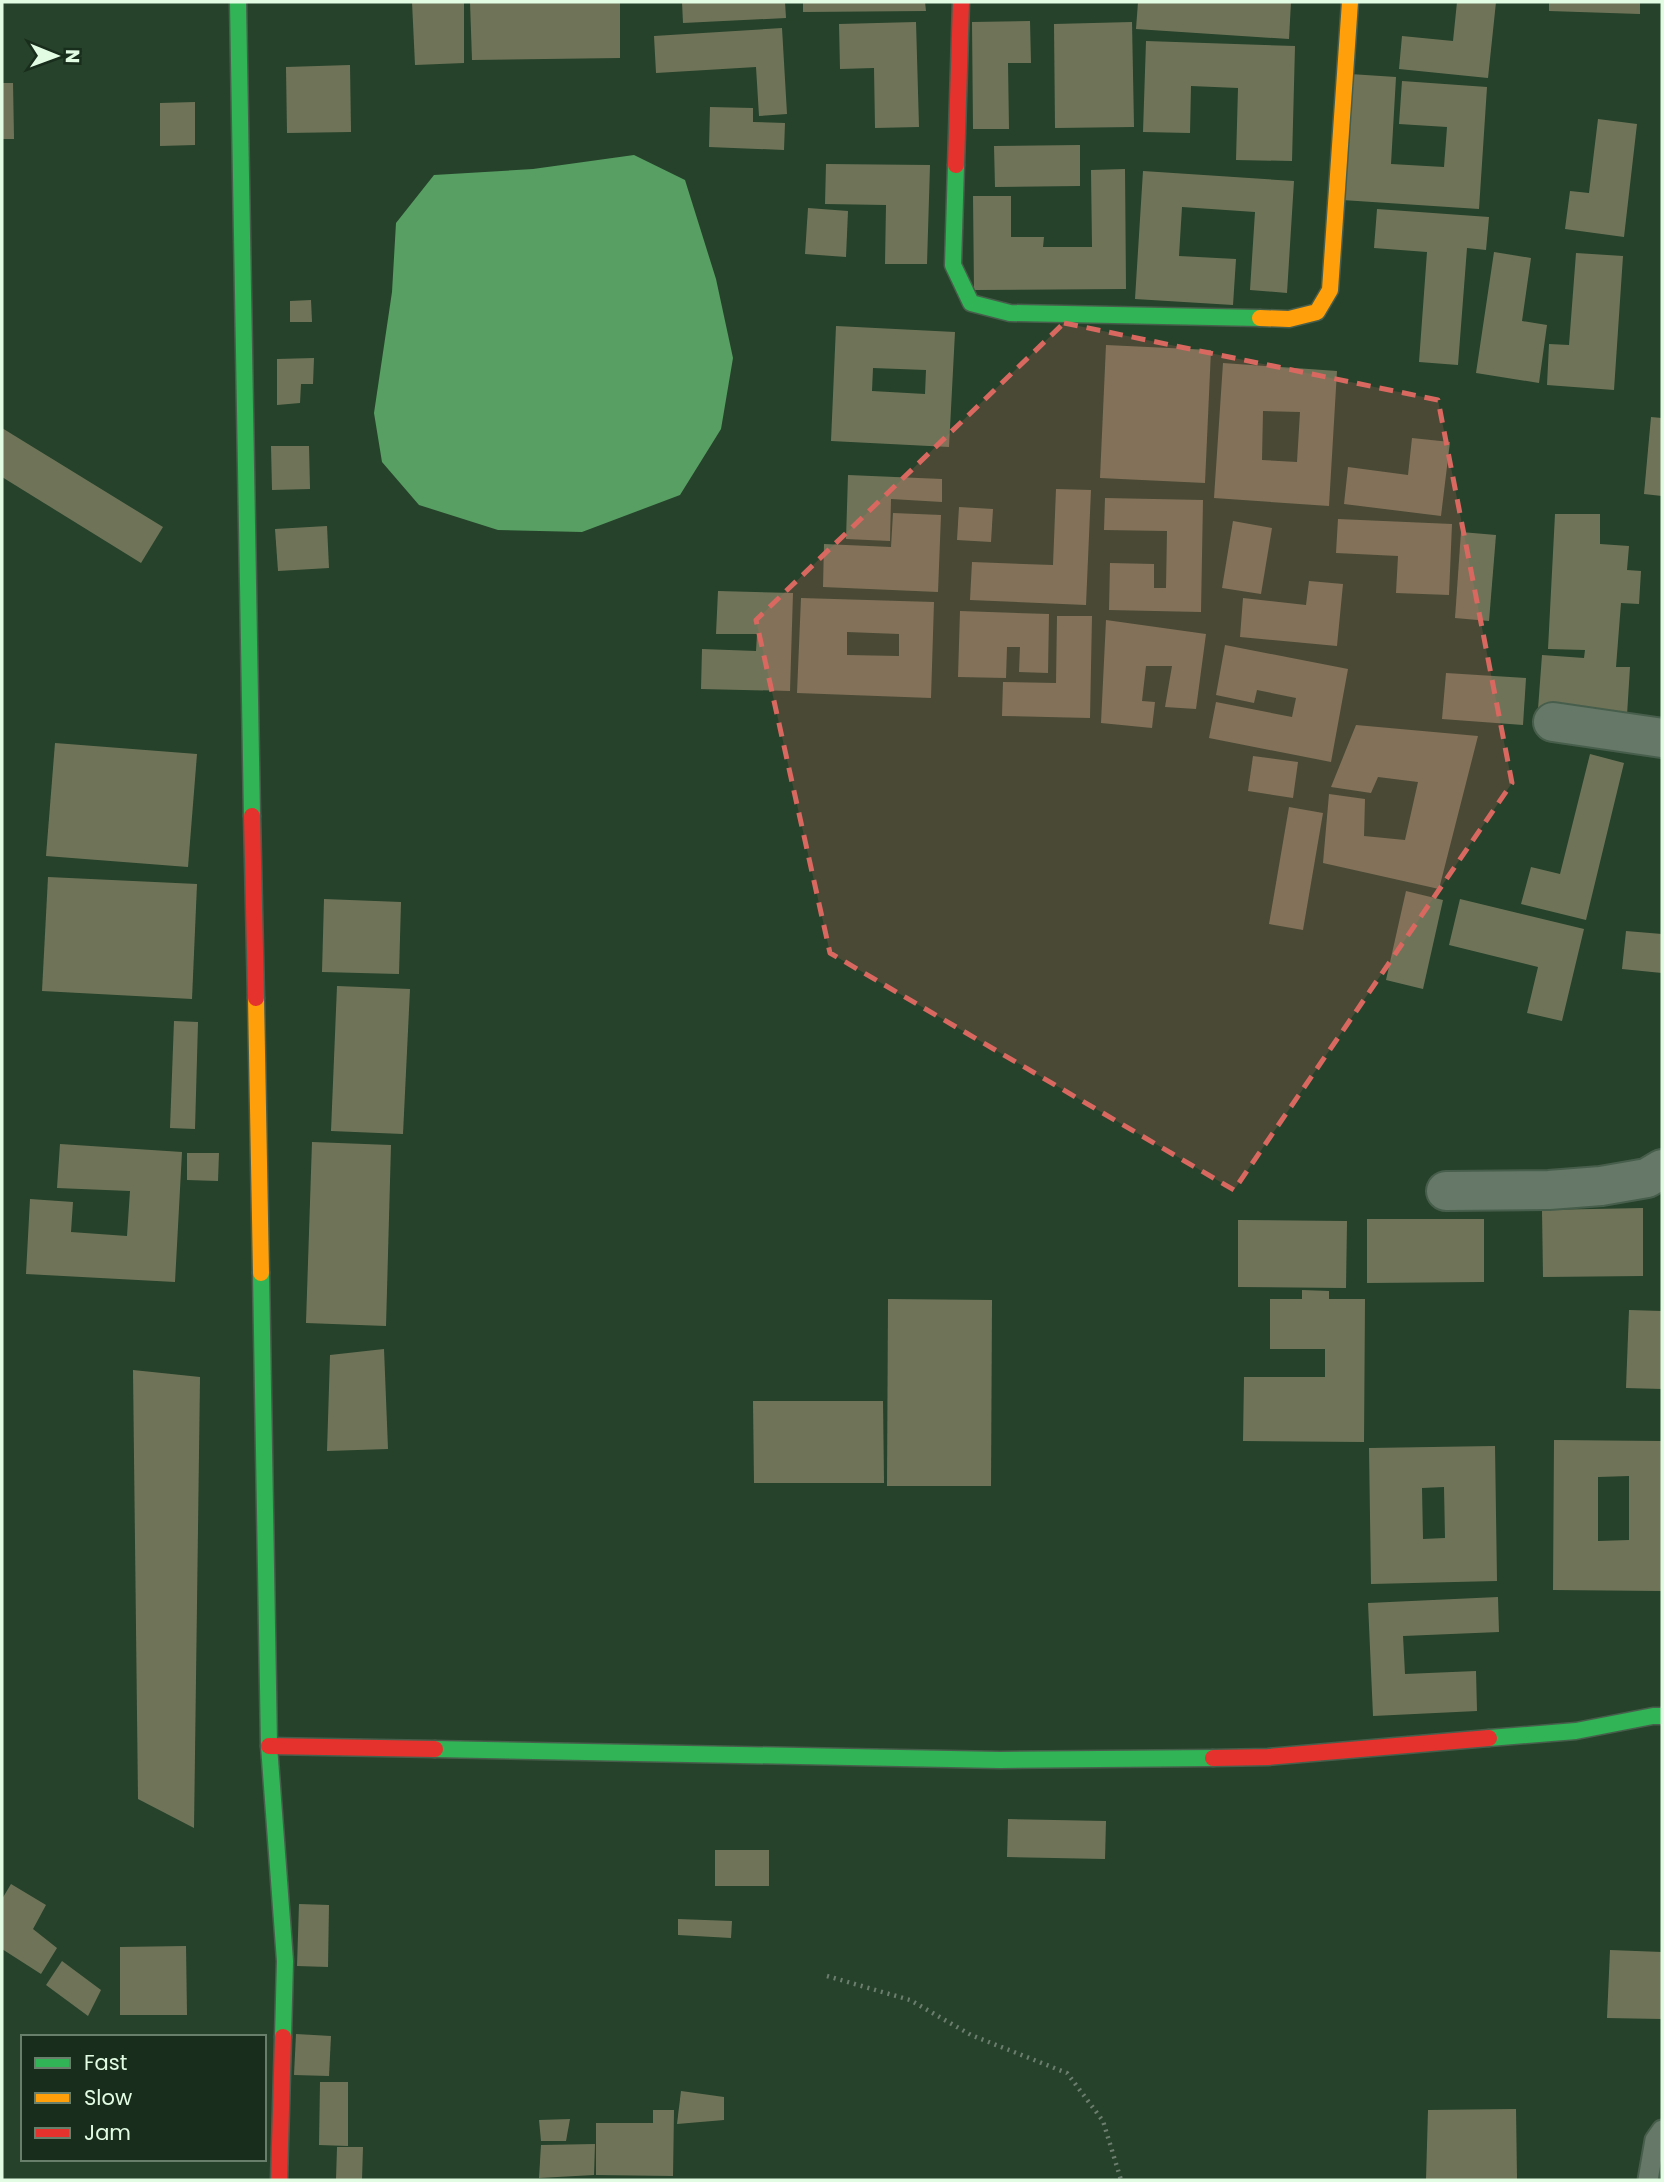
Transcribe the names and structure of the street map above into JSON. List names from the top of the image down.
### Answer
{
  "legend": ["Fast", "Slow", "Jam"],
  "north": "right"
}
